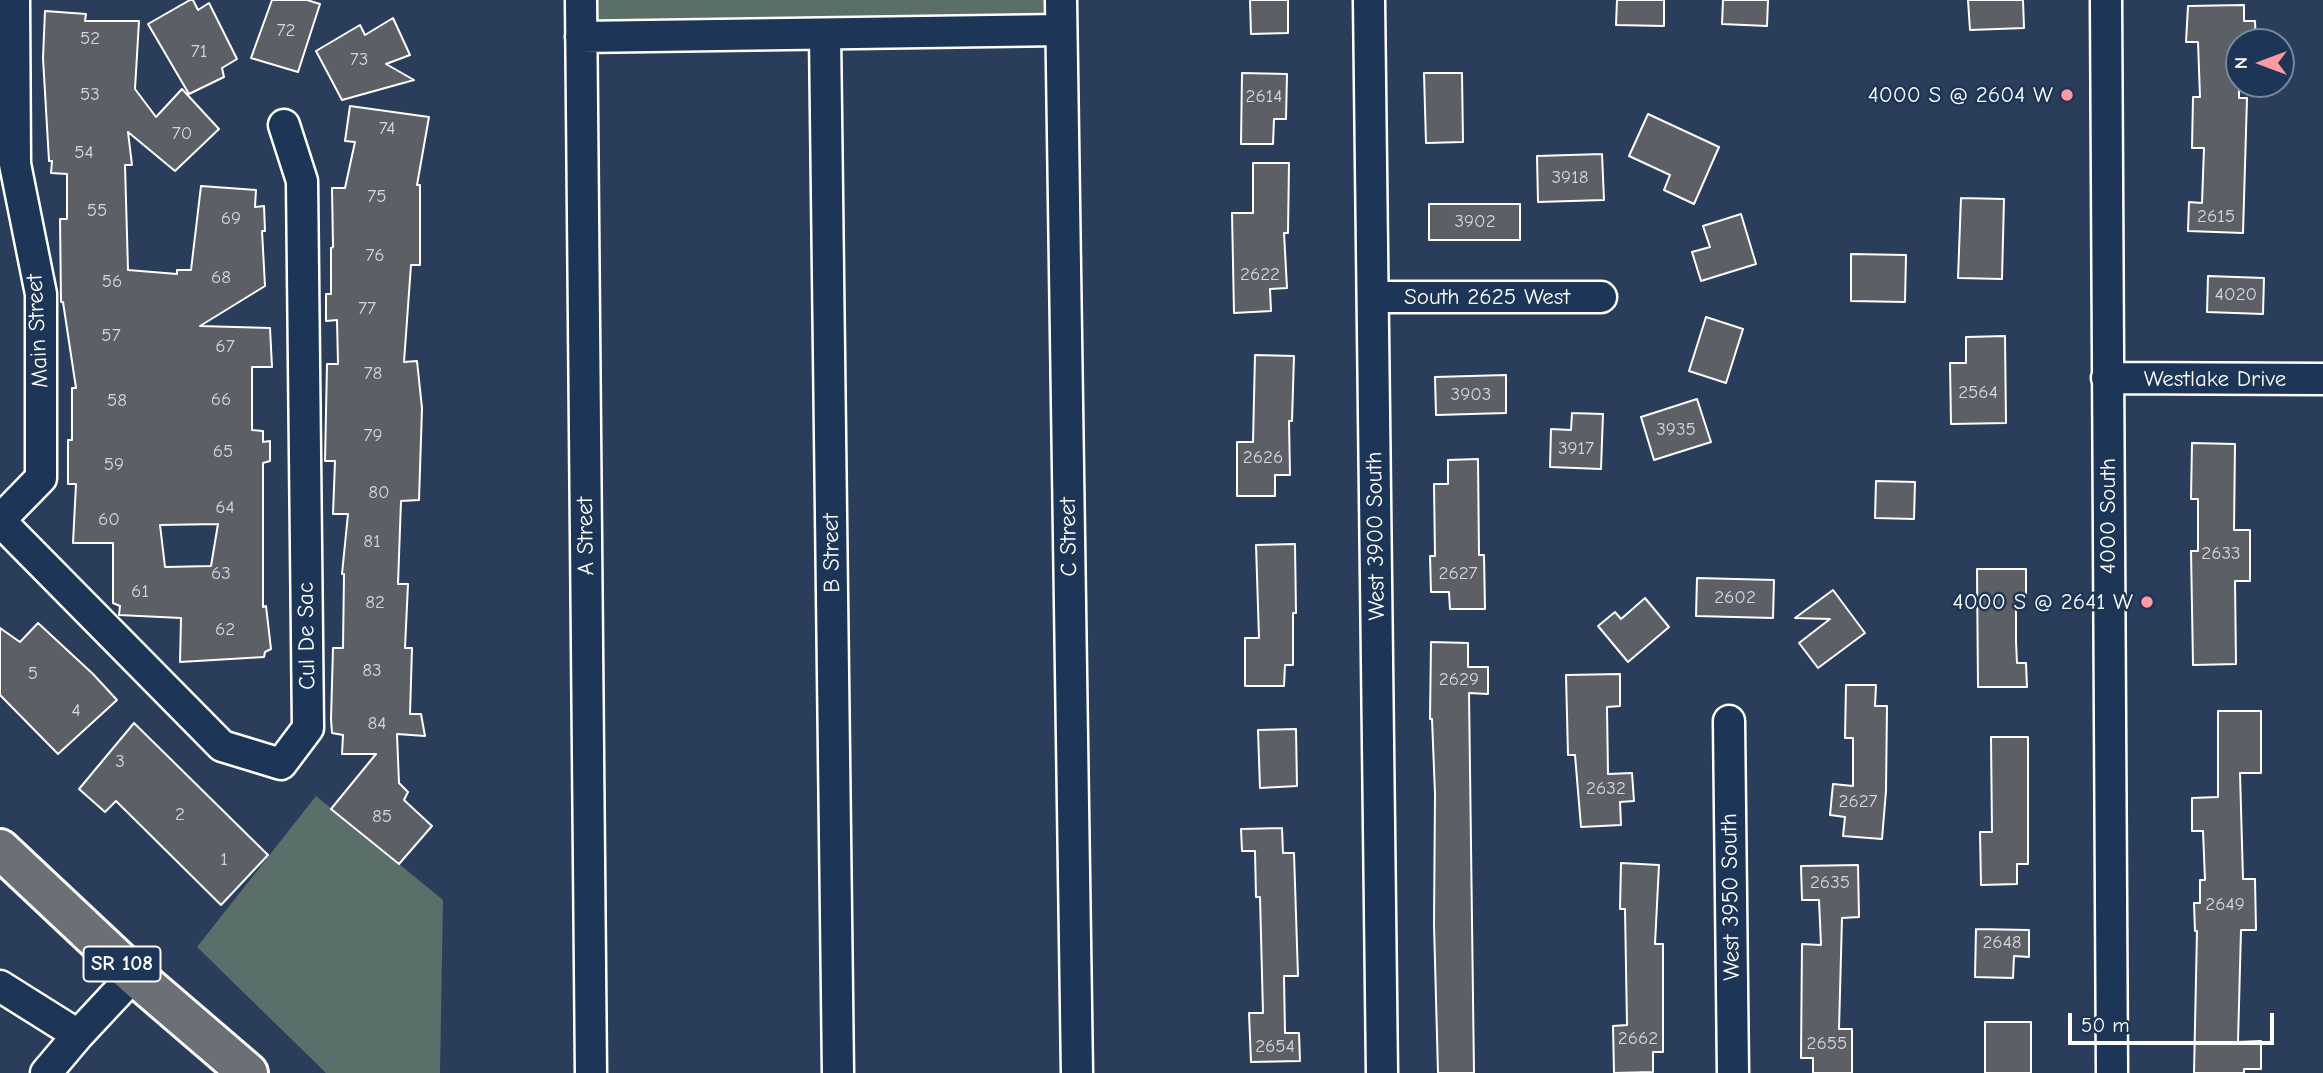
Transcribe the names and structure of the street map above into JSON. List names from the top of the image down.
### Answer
{
  "streets": {
    "main road": ["SR 108"],
    "street": [
      "South 2625 West",
      "Main Street",
      "Westlake Drive",
      "4000 South",
      "A Street",
      "West 3900 South",
      "C Street",
      "B Street",
      "Cul De Sac",
      "West 3950 South"
    ]
  },
  "crossings": [
    ["South 2625 West", "West 3900 South"],
    ["Main Street", "Cul De Sac"],
    ["Westlake Drive", "4000 South"]
  ],
  "places": ["4000 S @ 2604 W", "4000 S @ 2641 W"],
  "house_numbers": [
    "72",
    "52",
    "71",
    "73",
    "53",
    "2614",
    "74",
    "70",
    "54",
    "3918",
    "75",
    "55",
    "2615",
    "69",
    "3902",
    "76",
    "2622",
    "68",
    "56",
    "4020",
    "77",
    "57",
    "67",
    "78",
    "2564",
    "3903",
    "66",
    "58",
    "3935",
    "79",
    "3917",
    "65",
    "2626",
    "59",
    "80",
    "64",
    "60",
    "81",
    "2633",
    "63",
    "2627",
    "61",
    "2602",
    "82",
    "62",
    "83",
    "5",
    "2629",
    "4",
    "84",
    "3",
    "2632",
    "2627",
    "2",
    "85",
    "1",
    "2635",
    "2649",
    "2648",
    "2662",
    "2655",
    "2654"
  ],
  "scale_bar": "50 m",
  "north": "left"
}
